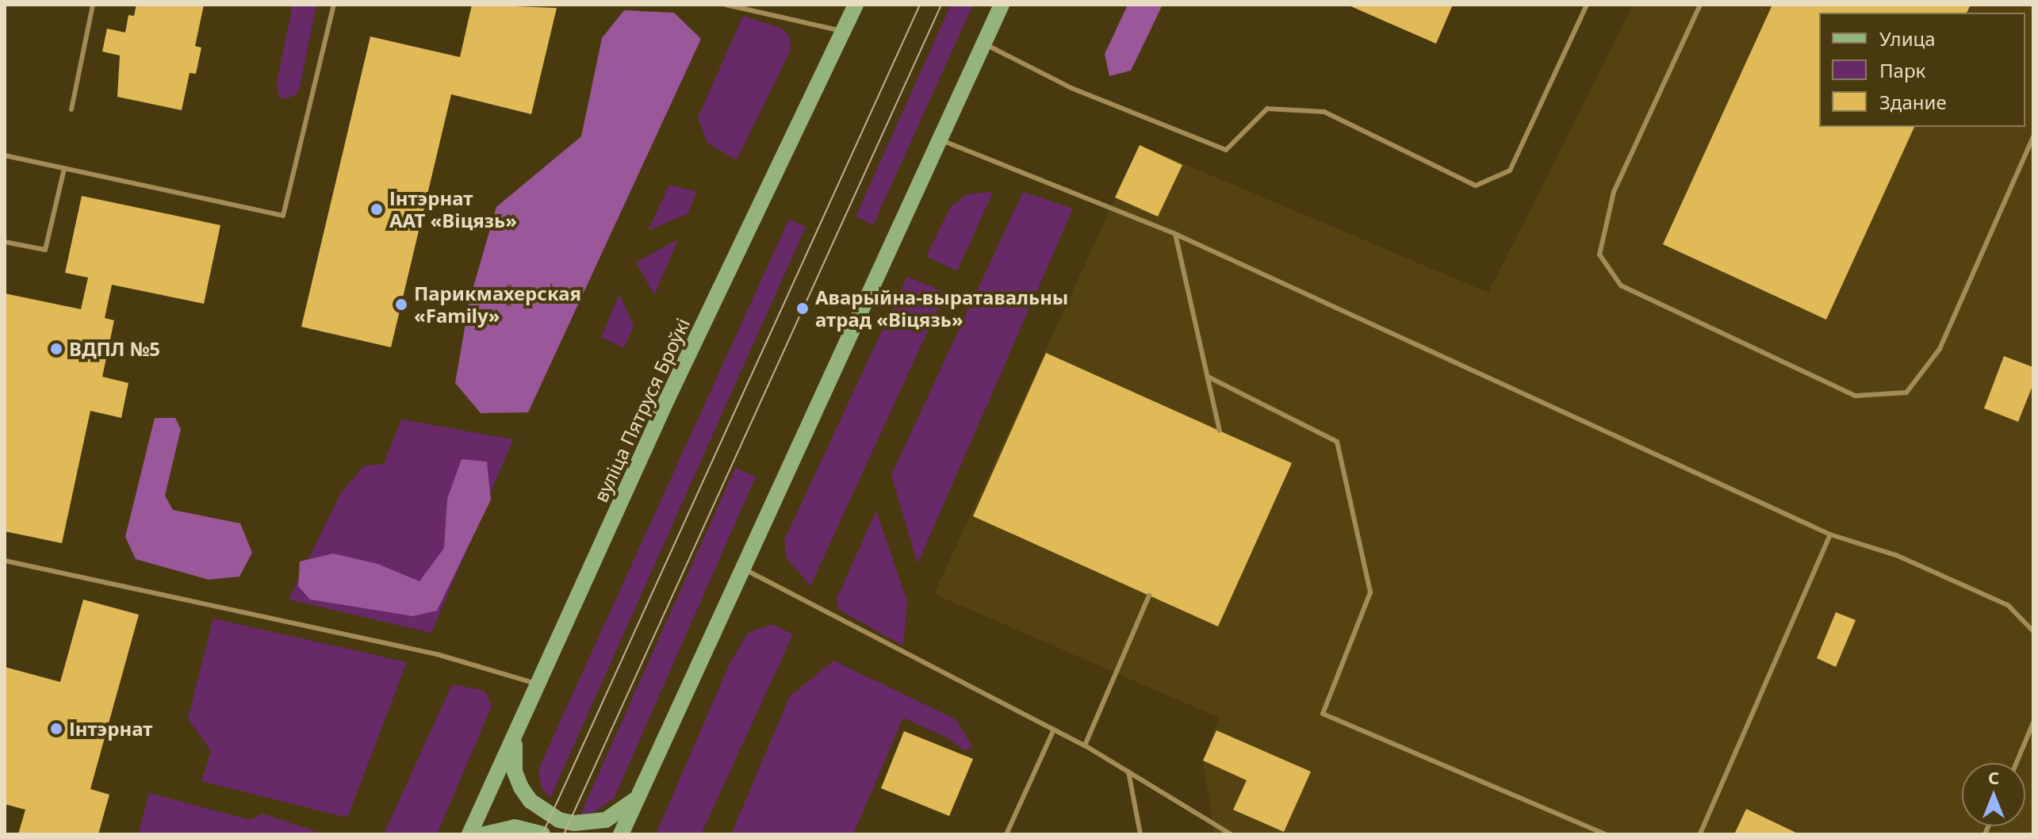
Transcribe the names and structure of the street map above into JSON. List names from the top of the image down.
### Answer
{
  "streets": {
    "main road": ["вуліца Пятруся Броўкі"]
  },
  "places": [
    "Інтэрнат ААТ «Віцязь»",
    "Парикмахерская «Family»",
    "Аварыйна-выратавальны атрад «Віцязь»",
    "ВДПЛ №5",
    "Інтэрнат"
  ],
  "legend": ["Улица", "Парк", "Здание"],
  "north": "top"
}
